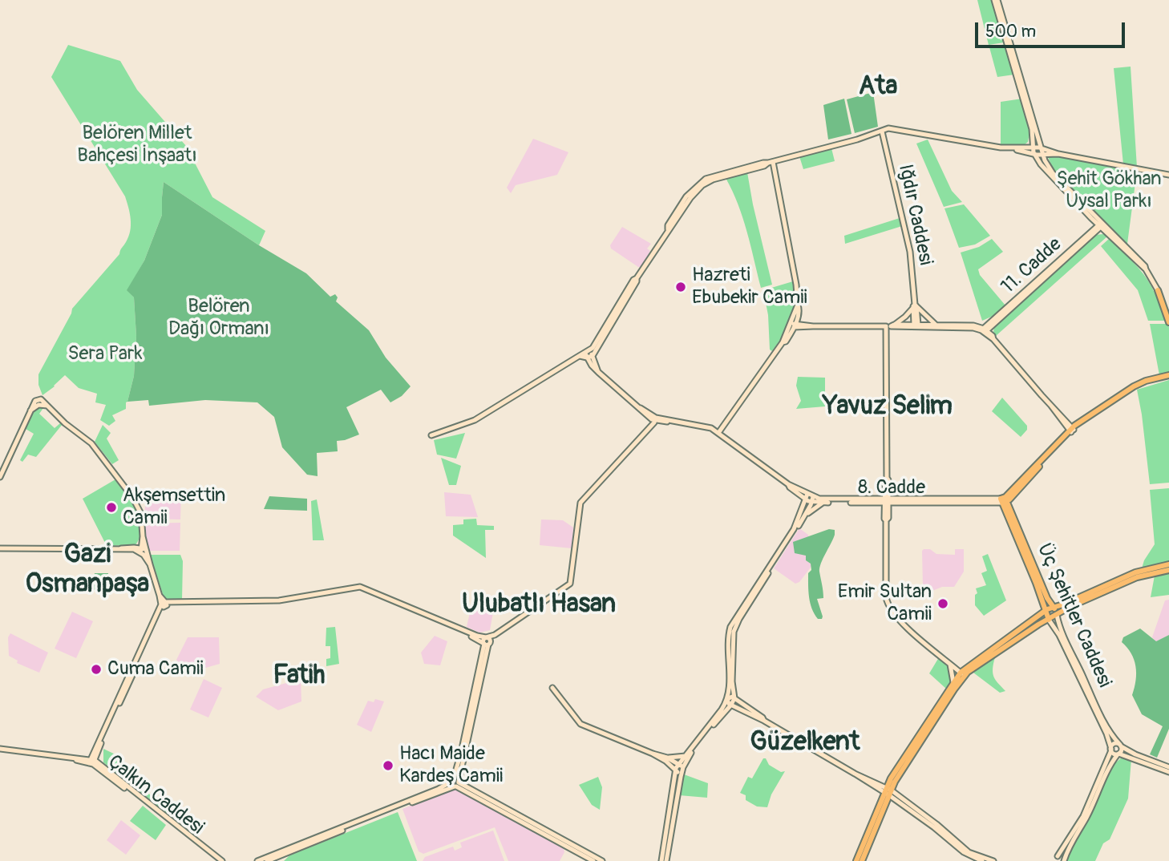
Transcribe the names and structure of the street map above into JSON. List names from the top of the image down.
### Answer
{
  "streets": {
    "main road": [
      "Iğdır Caddesi",
      "11. Cadde",
      "8. Cadde",
      "Üç Şehitler Caddesi",
      "Çalkın Caddesi"
    ]
  },
  "crossings": [
    ["8. Cadde", "Üç Şehitler Caddesi"]
  ],
  "districts": [
    "Ata",
    "Yavuz Selim",
    "Gazi Osmanpaşa",
    "Ulubatlı Hasan",
    "Fatih",
    "Güzelkent"
  ],
  "parks": [
    "Belören Millet Bahçesi İnşaatı",
    "Şehit Gökhan Uysal Parkı",
    "Belören Dağı Ormanı",
    "Sera Park"
  ],
  "places": [
    "Hazreti Ebubekir Camii",
    "Akşemsettin Camii",
    "Emir Sultan Camii",
    "Cuma Camii",
    "Hacı Maide Kardeş Camii"
  ],
  "scale_bar": "500 m"
}
